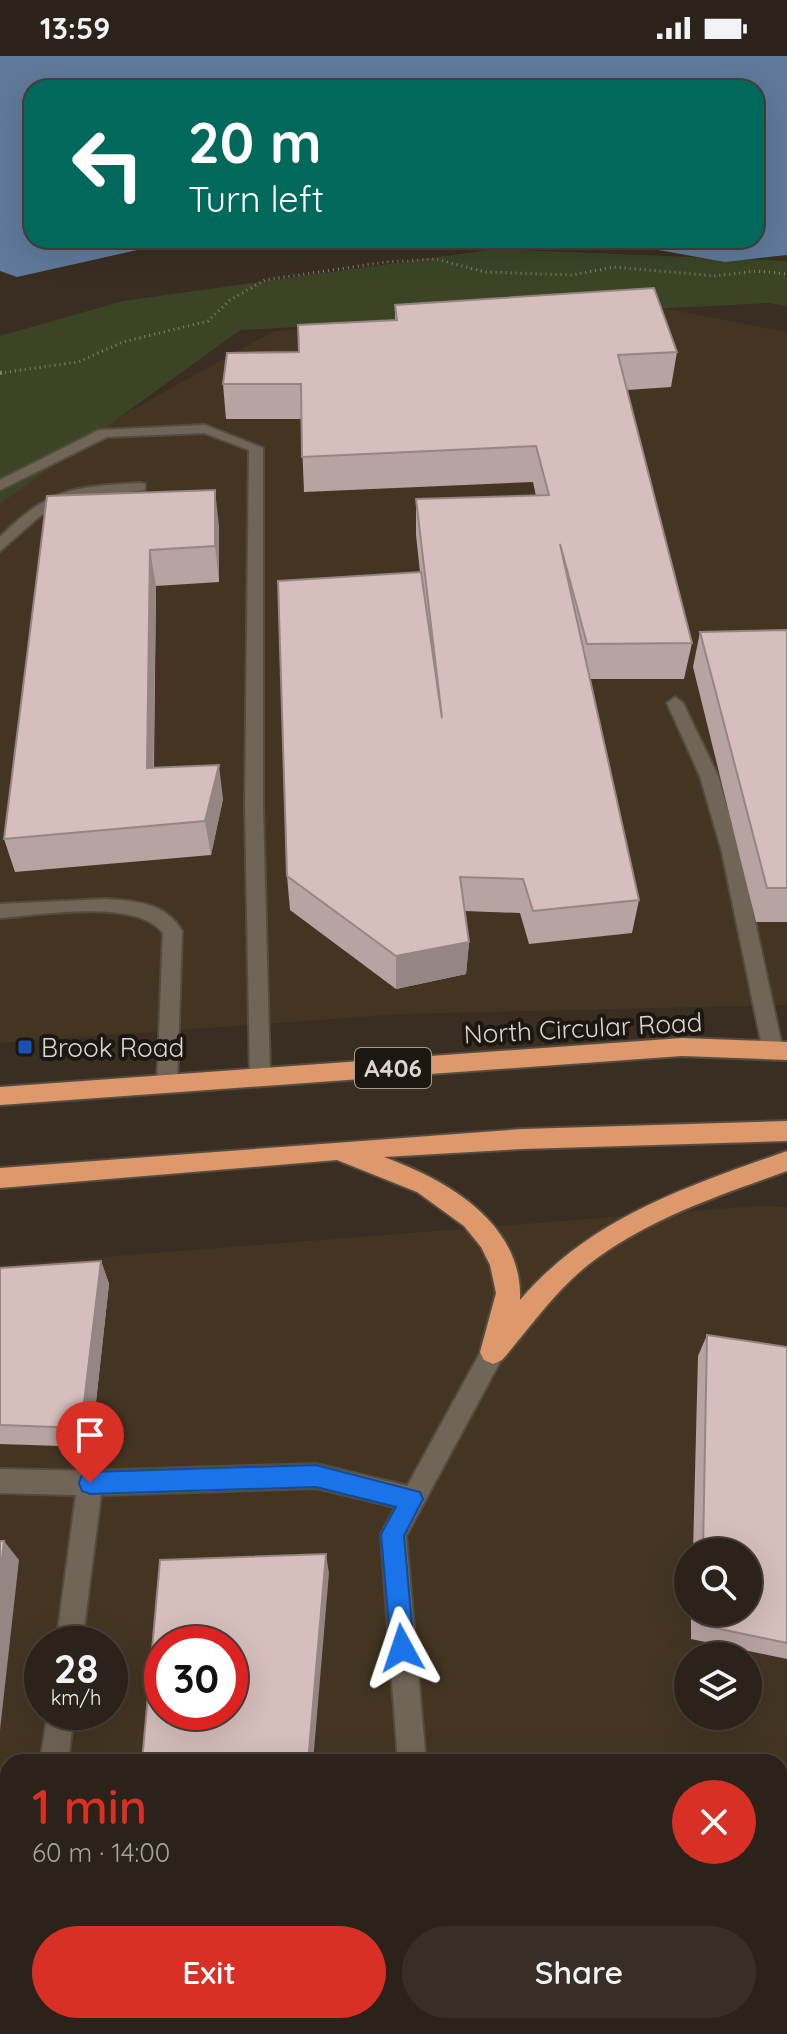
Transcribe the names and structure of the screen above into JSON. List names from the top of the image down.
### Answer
{
  "streets": {
    "highway": ["North Circular Road", "A406"]
  },
  "places": {
    "transit": ["Brook Road"]
  },
  "page": {
    "status": "13:59",
    "turn": ["20 m", "Turn left"],
    "speed": "28 km/h",
    "limit": "30",
    "heading": ["1 min", "60 m · 14:00"],
    "buttons": ["Exit", "Share"]
  }
}
